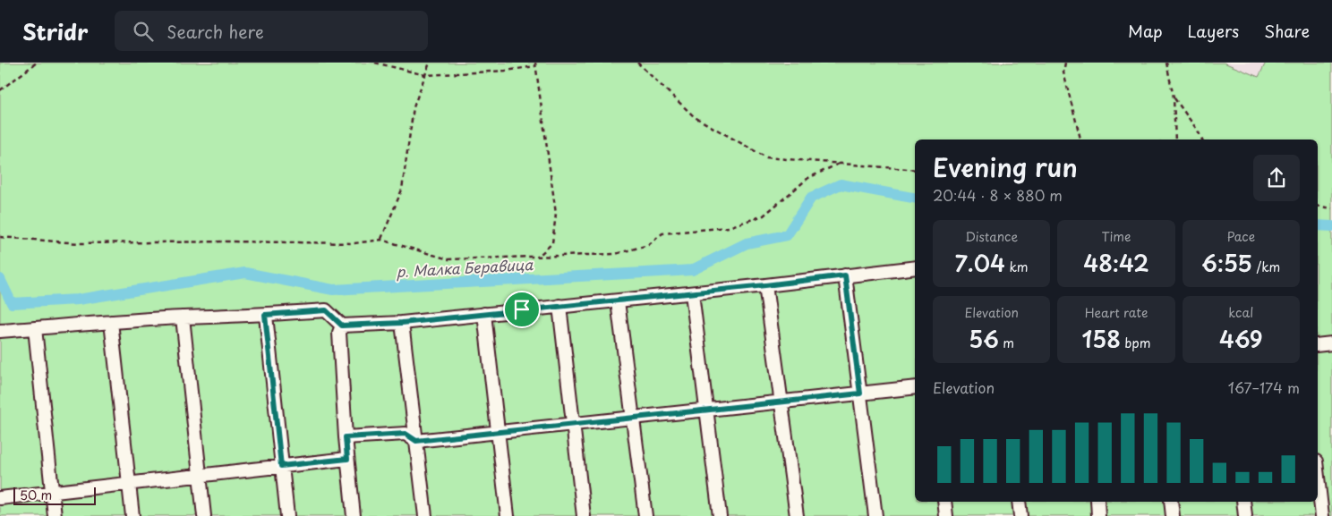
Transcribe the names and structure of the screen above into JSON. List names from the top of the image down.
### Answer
{
  "water": ["р. Малка Беравица"],
  "scale_bar": "50 m",
  "page": {
    "header": "Stridr",
    "search": "Search here",
    "nav": ["Map", "Layers", "Share"],
    "heading": ["Evening run", "20:44 · 8 × 880 m"],
    "stats": [
      ["Distance", "7.04 km"],
      ["Time", "48:42"],
      ["Pace", "6:55 /km"],
      ["Elevation", "56 m"],
      ["Heart rate", "158 bpm"],
      ["kcal", "469"]
    ],
    "chart": ["Elevation", "167–174 m"],
    "scale": "50 m"
  }
}
